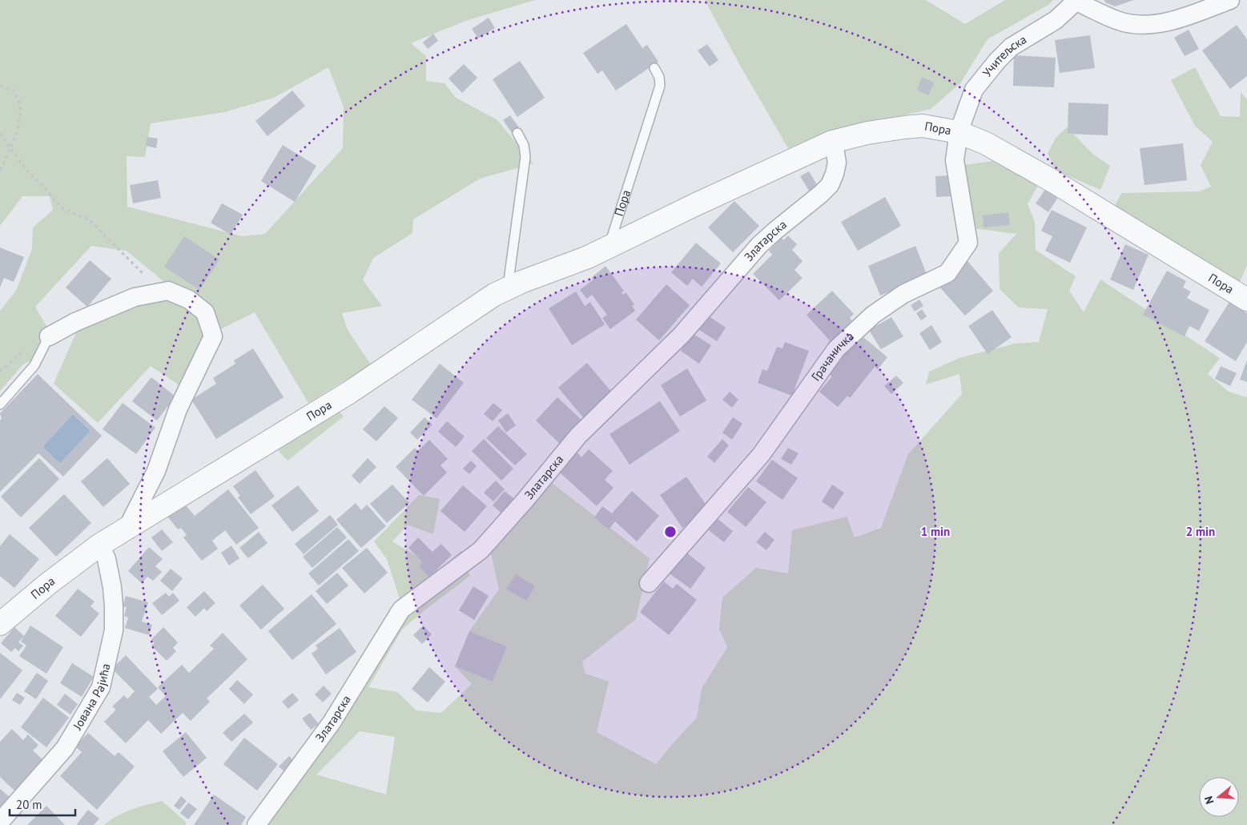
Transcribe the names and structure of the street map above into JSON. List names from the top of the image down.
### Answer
{
  "streets": {
    "street": [
      "Учитељска",
      "Пора",
      "Златарска",
      "Грачаничка",
      "Јована Рајића"
    ]
  },
  "crossings": [
    ["Учитељска", "Пора"],
    ["Учитељска", "Грачаничка"],
    ["Пора", "Златарска"],
    ["Пора", "Грачаничка"],
    ["Пора", "Јована Рајића"]
  ],
  "scale_bar": "20 m",
  "north": "left",
  "rings": ["1 min", "2 min"]
}
